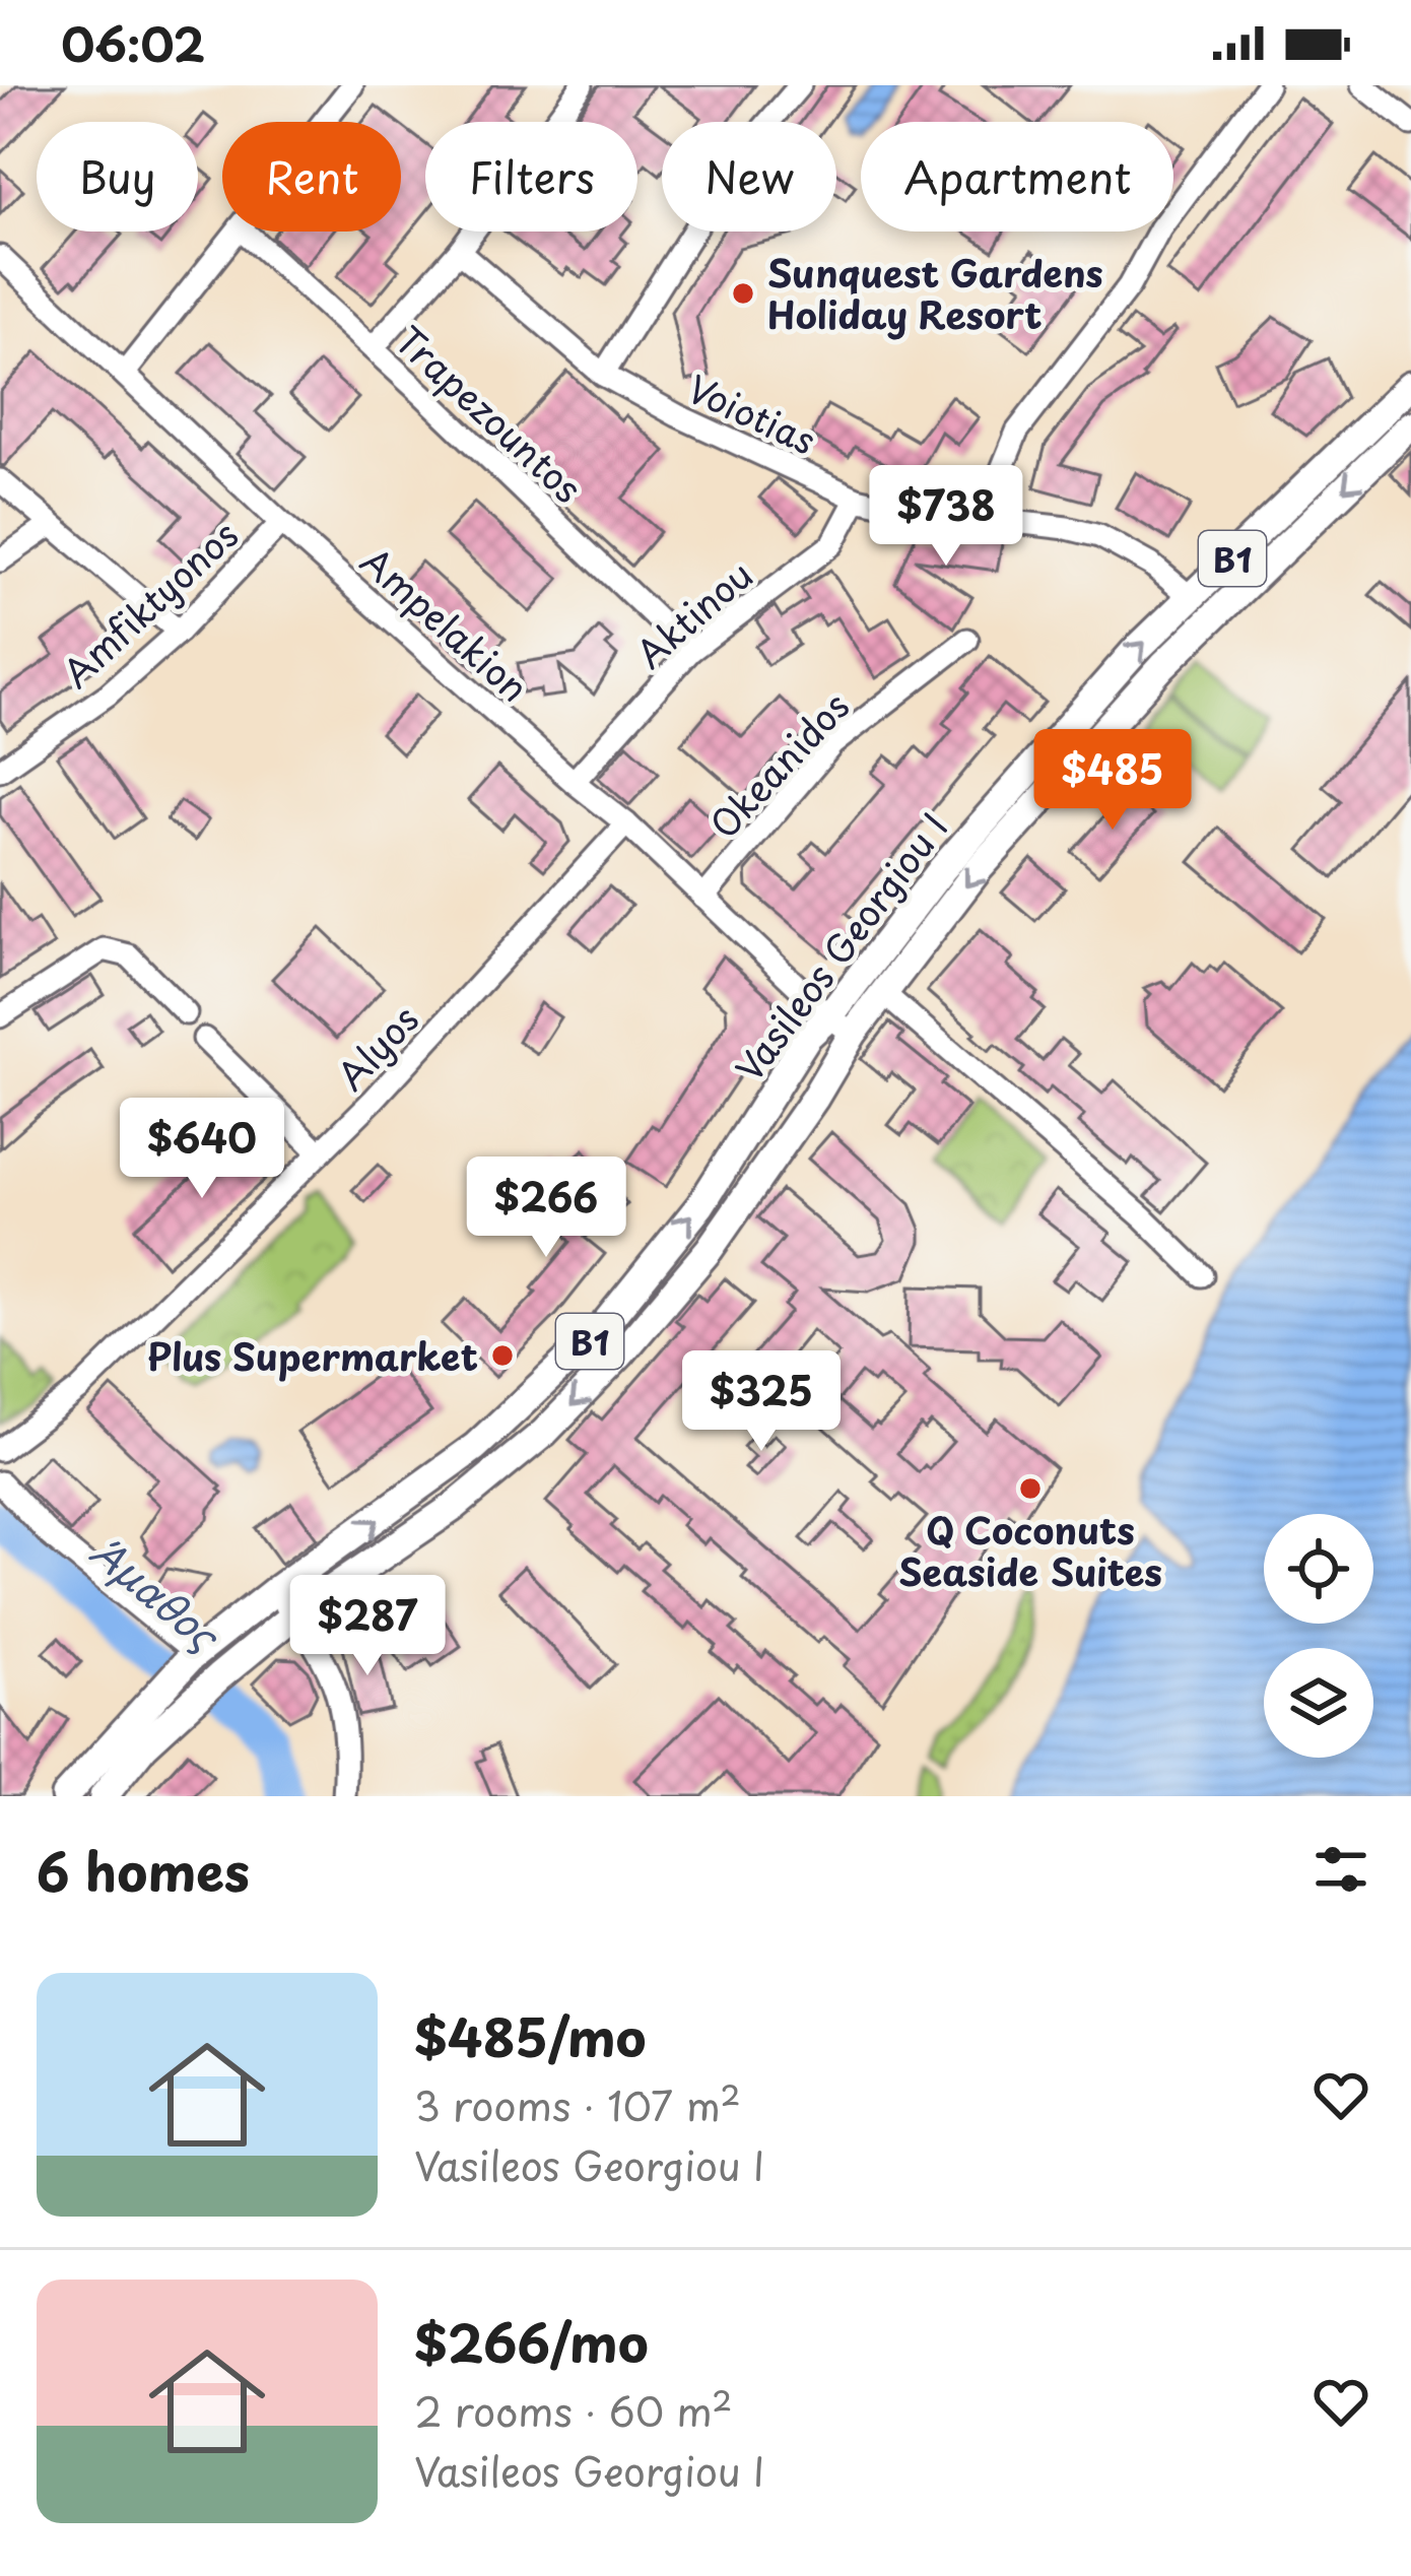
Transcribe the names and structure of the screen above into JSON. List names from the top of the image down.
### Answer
{
  "streets": {
    "main road": ["B1", "Vasileos Georgiou I"],
    "street": [
      "Trapezountos",
      "Voiotias",
      "Amfiktyonos",
      "Aktinou",
      "Ampelakion",
      "Okeanidos",
      "Alyos"
    ]
  },
  "crossings": [
    ["Trapezountos", "Aktinou"],
    ["Voiotias", "Aktinou"],
    ["Voiotias", "Vasileos Georgiou I"],
    ["Amfiktyonos", "Ampelakion"],
    ["Aktinou", "Ampelakion"],
    ["Ampelakion", "Okeanidos"],
    ["Ampelakion", "Vasileos Georgiou I"],
    ["Ampelakion", "Alyos"]
  ],
  "water": ["Άμαθος"],
  "places": ["Sunquest Gardens Holiday Resort", "Plus Supermarket", "Q Coconuts Seaside Suites"],
  "page": {
    "status": "06:02",
    "chip": [
      "Buy",
      "Rent",
      "Filters",
      "New",
      "Apartment"
    ],
    "price": [
      "$738",
      "$485",
      "$640",
      "$266",
      "$325",
      "$287"
    ],
    "heading": "6 homes",
    "list": [
      {
        "name": "$485/mo",
        "note": "3 rooms · 107 m² · Vasileos Georgiou I"
      },
      {
        "name": "$266/mo",
        "note": "2 rooms · 60 m² · Vasileos Georgiou I"
      }
    ]
  }
}
